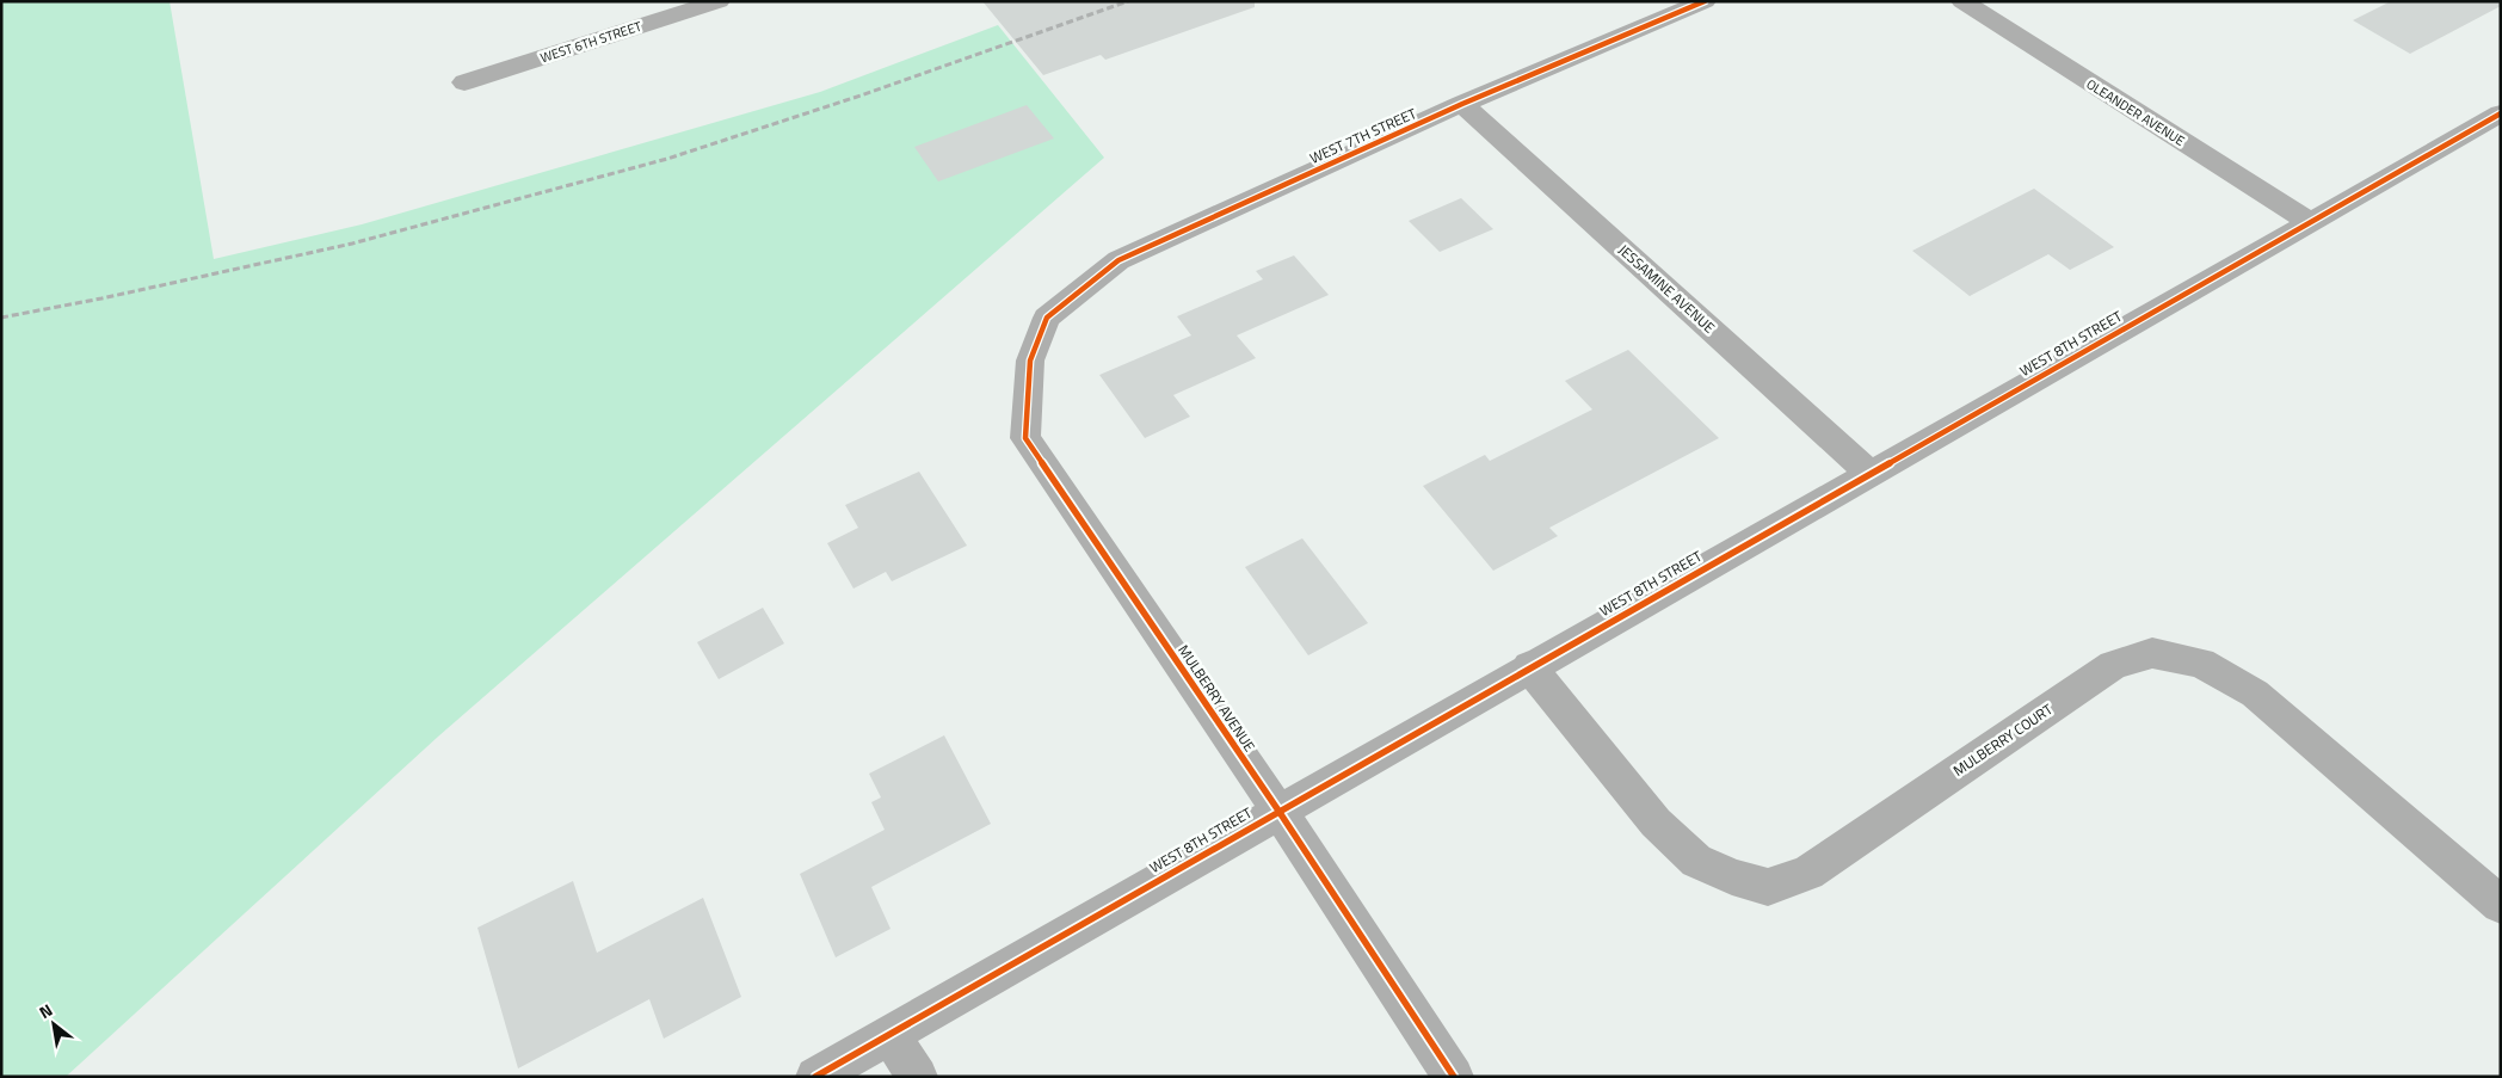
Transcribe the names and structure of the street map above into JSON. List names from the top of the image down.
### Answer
{
  "streets": {
    "street": [
      "WEST 6TH STREET",
      "OLEANDER AVENUE",
      "WEST 7TH STREET",
      "JESSAMINE AVENUE",
      "WEST 8TH STREET",
      "MULBERRY AVENUE",
      "MULBERRY COURT"
    ]
  },
  "crossings": [
    ["OLEANDER AVENUE", "WEST 8TH STREET"],
    ["WEST 7TH STREET", "JESSAMINE AVENUE"],
    ["WEST 7TH STREET", "MULBERRY AVENUE"],
    ["JESSAMINE AVENUE", "WEST 8TH STREET"],
    ["WEST 8TH STREET", "MULBERRY AVENUE"],
    ["WEST 8TH STREET", "MULBERRY COURT"]
  ],
  "north": "top left"
}
